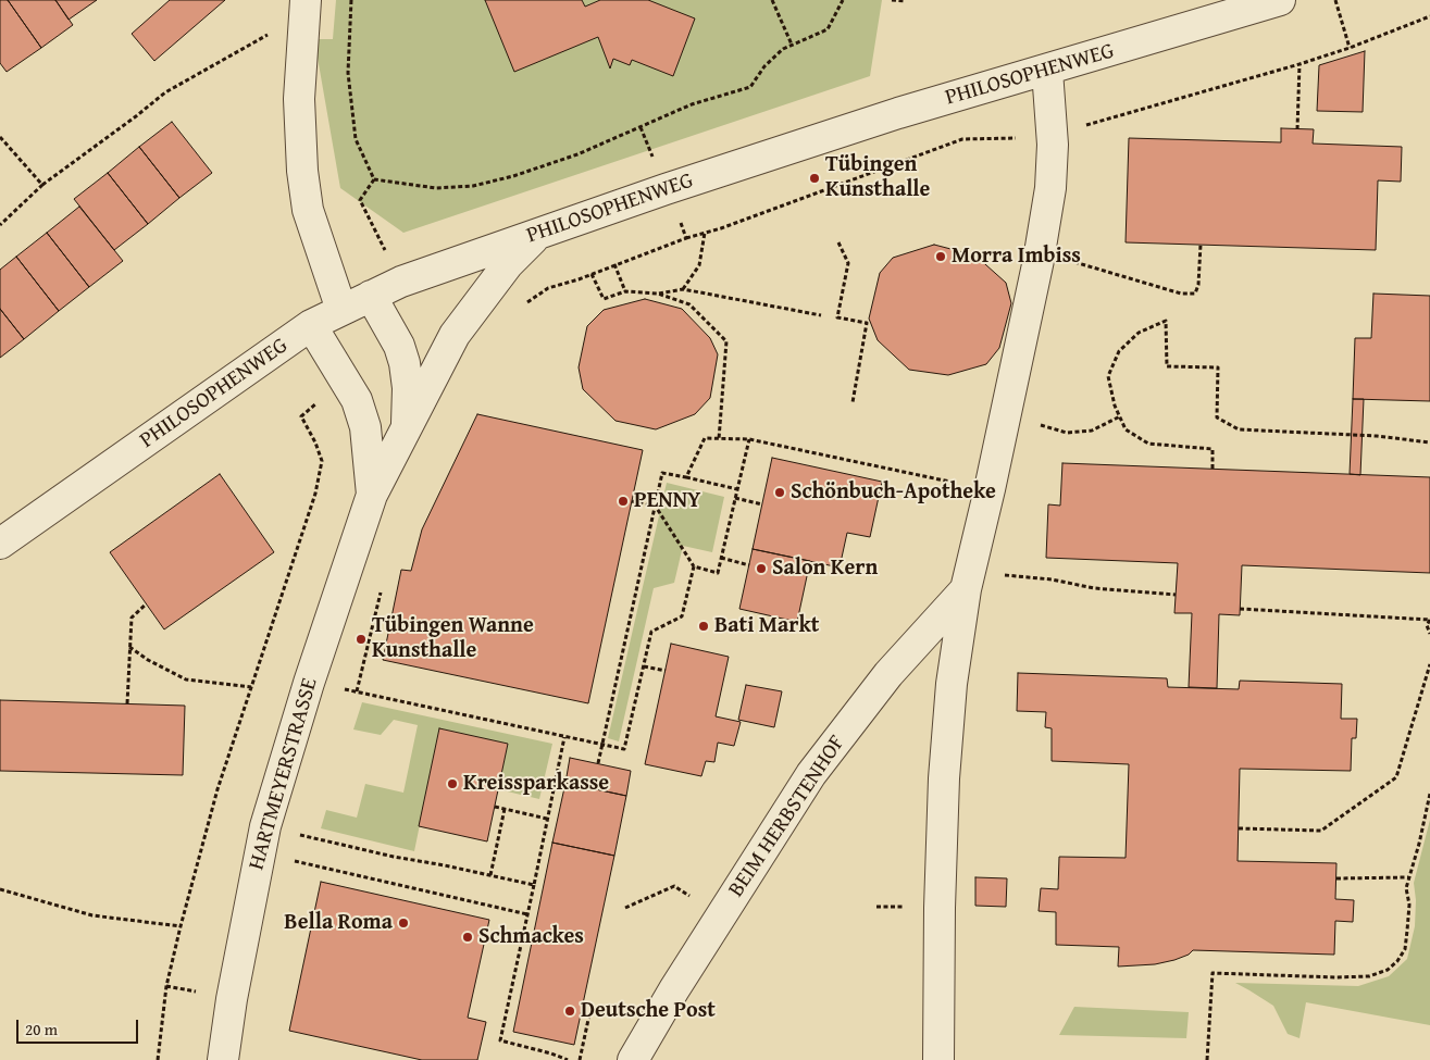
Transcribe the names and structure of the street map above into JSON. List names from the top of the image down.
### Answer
{
  "streets": {
    "street": ["PHILOSOPHENWEG", "HARTMEYERSTRASSE", "BEIM HERBSTENHOF"]
  },
  "crossings": [
    ["PHILOSOPHENWEG", "HARTMEYERSTRASSE"],
    ["PHILOSOPHENWEG", "BEIM HERBSTENHOF"]
  ],
  "places": [
    "Tübingen Kunsthalle",
    "Morra Imbiss",
    "Schönbuch-Apotheke",
    "PENNY",
    "Salon Kern",
    "Bati Markt",
    "Tübingen Wanne Kunsthalle",
    "Kreissparkasse",
    "Bella Roma",
    "Schmackes",
    "Deutsche Post"
  ],
  "scale_bar": "20 m"
}
